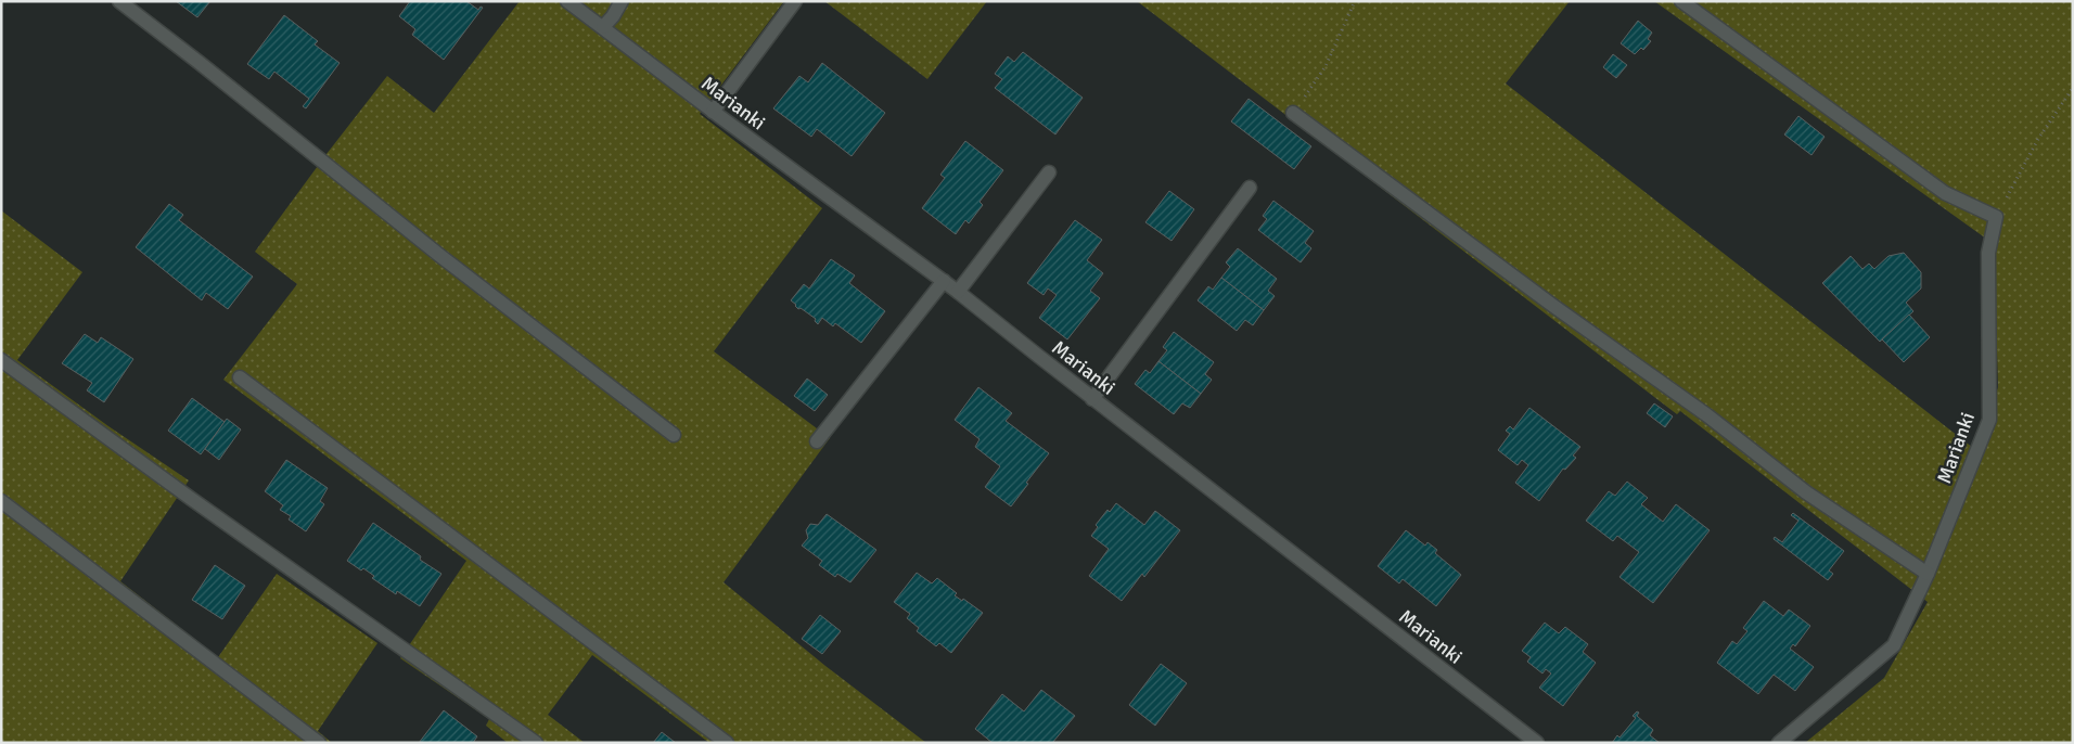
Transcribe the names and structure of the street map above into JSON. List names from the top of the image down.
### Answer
{
  "streets": {
    "lane": ["Marianki"]
  }
}
